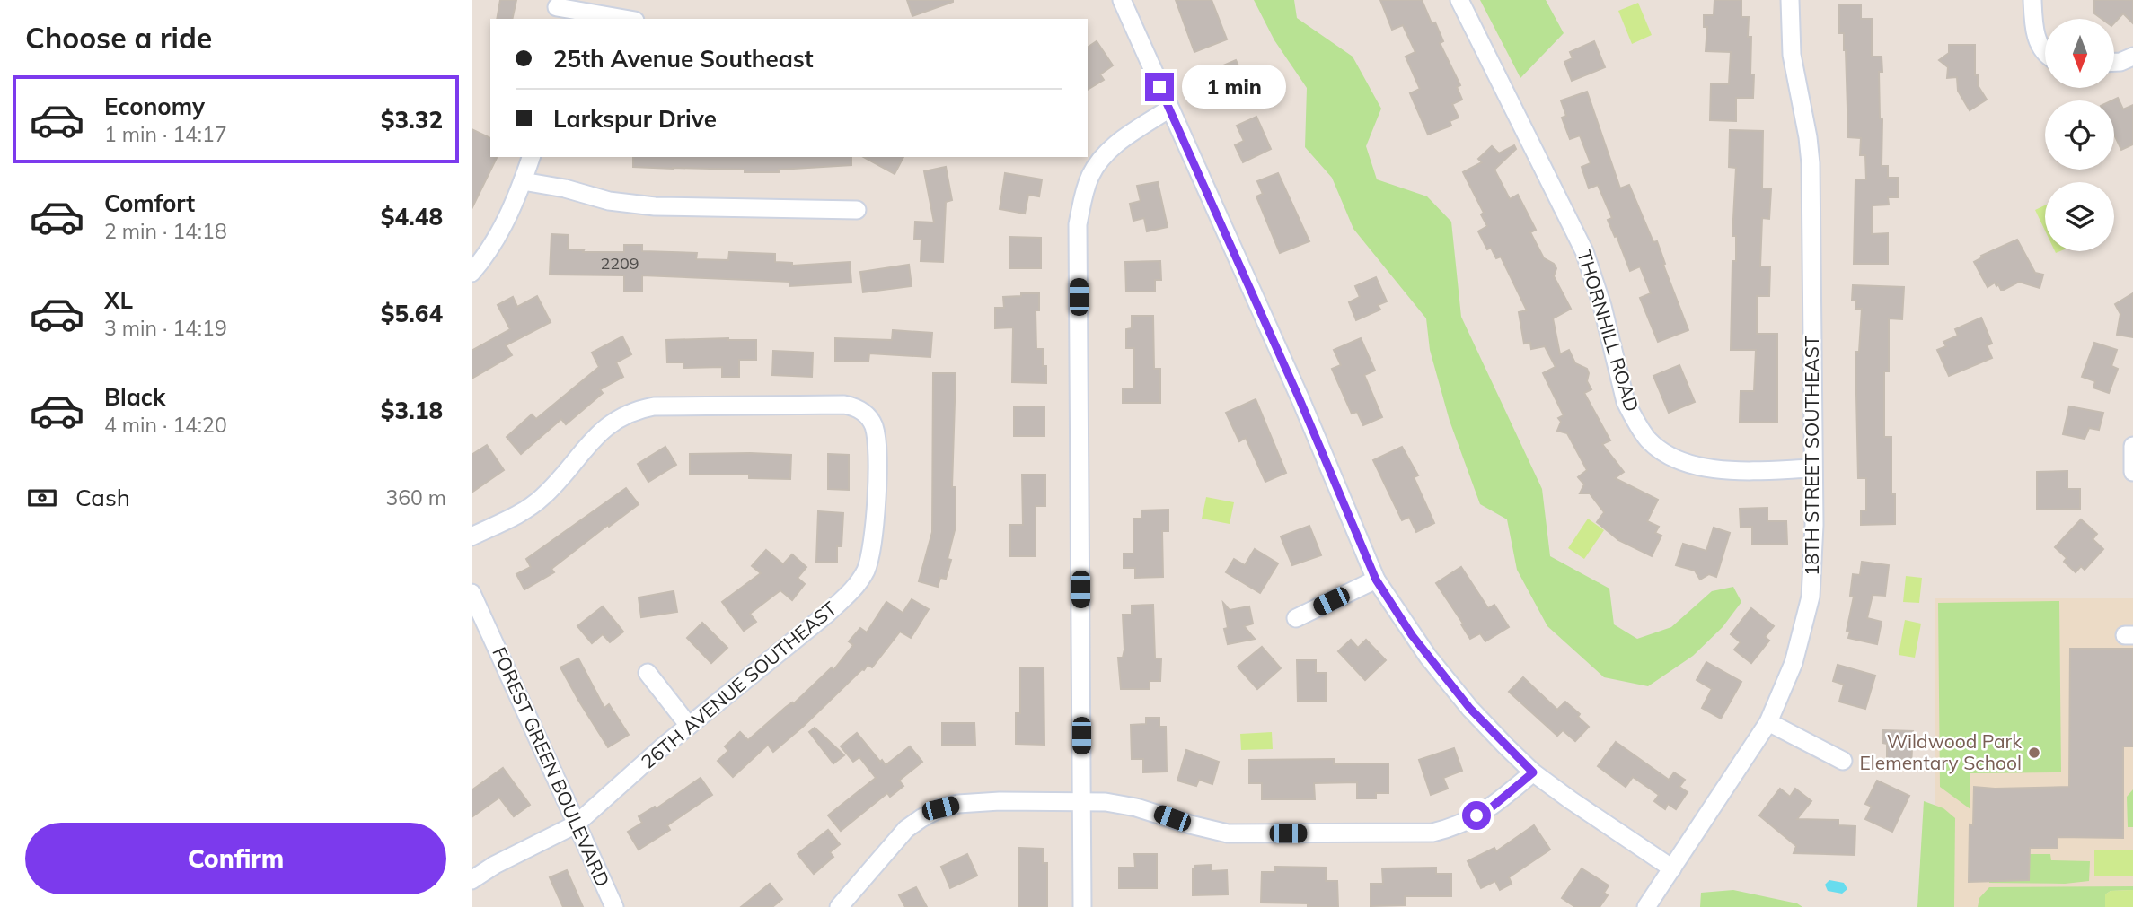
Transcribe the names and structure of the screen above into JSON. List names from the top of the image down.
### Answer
{
  "streets": {
    "street": [
      "THORNHILL ROAD",
      "18TH STREET SOUTHEAST",
      "26TH AVENUE SOUTHEAST",
      "FOREST GREEN BOULEVARD"
    ]
  },
  "crossings": [
    ["THORNHILL ROAD", "18TH STREET SOUTHEAST"],
    ["26TH AVENUE SOUTHEAST", "FOREST GREEN BOULEVARD"]
  ],
  "places": ["Wildwood Park Elementary School"],
  "house_numbers": ["2209"],
  "north": "bottom",
  "page": {
    "heading": "Choose a ride",
    "banner": ["25th Avenue Southeast", "Larkspur Drive"],
    "bubble": "1 min",
    "list": [
      {
        "name": "Economy",
        "note": "1 min · 14:17",
        "value": "$3.32"
      },
      {
        "name": "Comfort",
        "note": "2 min · 14:18",
        "value": "$4.48"
      },
      {
        "name": "XL",
        "note": "3 min · 14:19",
        "value": "$5.64"
      },
      {
        "name": "Black",
        "note": "4 min · 14:20",
        "value": "$3.18"
      }
    ],
    "pay": ["Cash", "360 m"],
    "buttons": "Confirm"
  }
}
